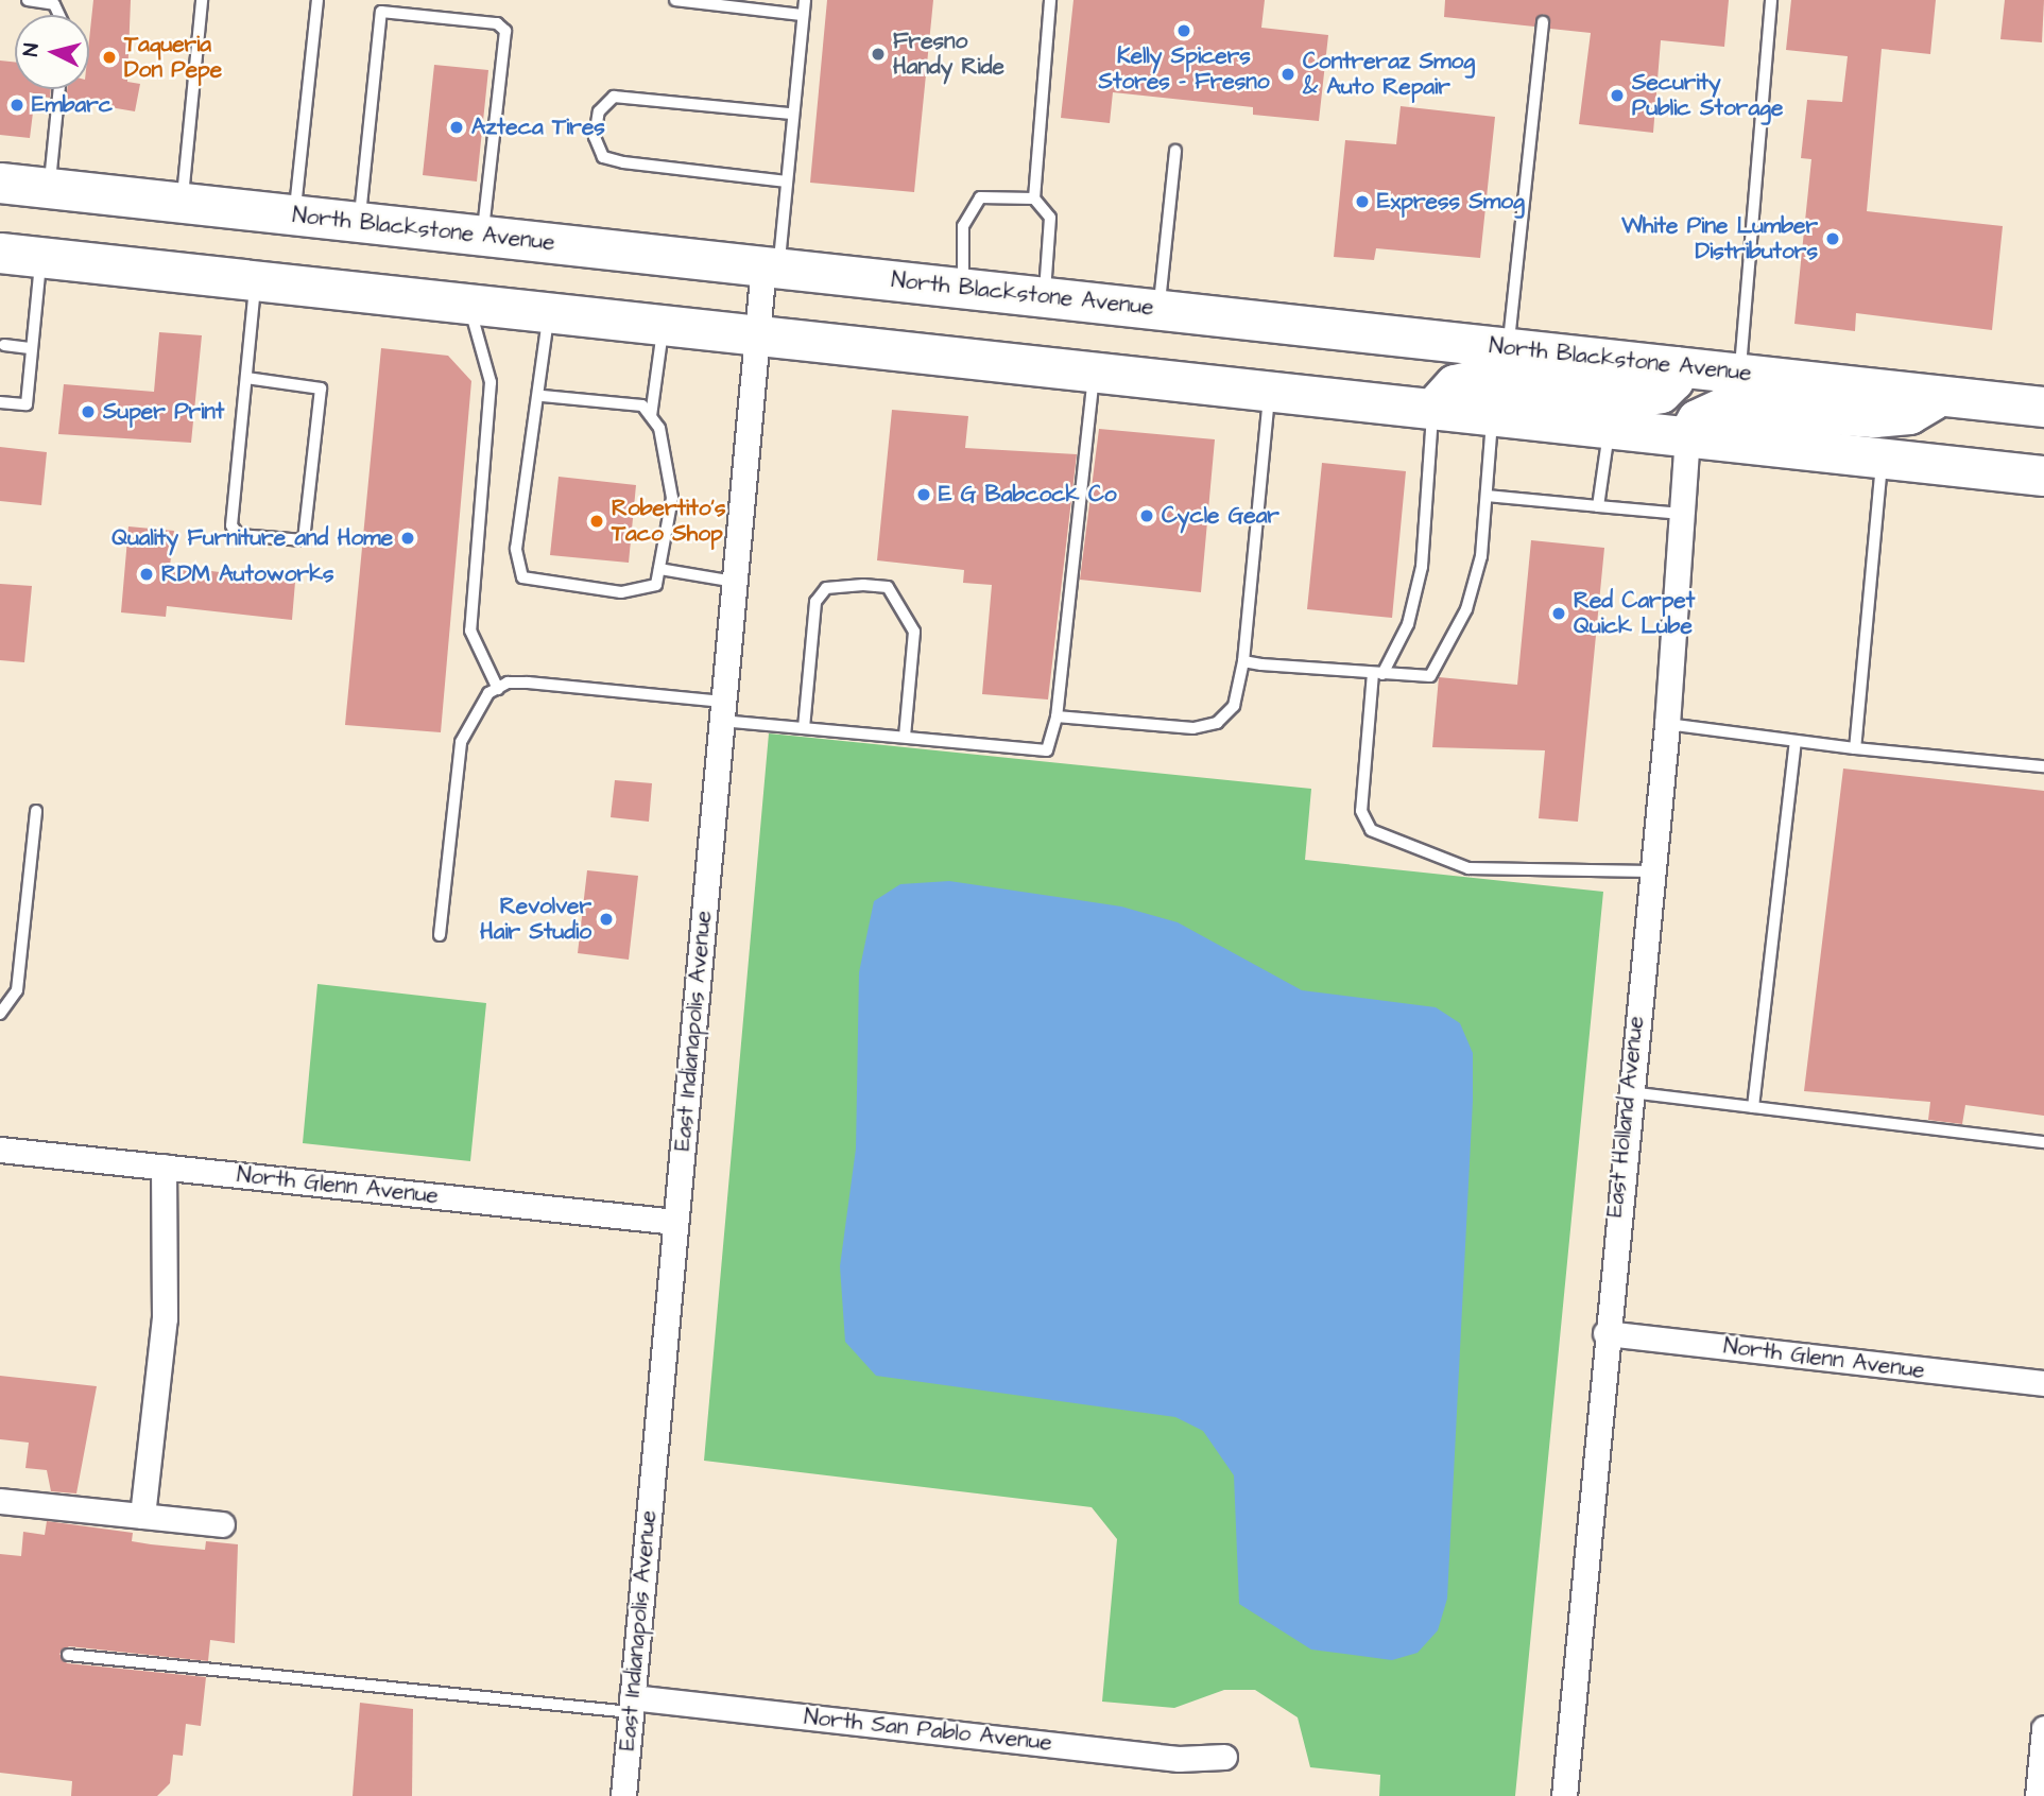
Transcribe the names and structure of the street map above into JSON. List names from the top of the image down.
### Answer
{
  "streets": {
    "main road": ["North Blackstone Avenue"],
    "street": [
      "East Indianapolis Avenue",
      "East Holland Avenue",
      "North Glenn Avenue",
      "North San Pablo Avenue"
    ]
  },
  "crossings": [
    ["North Blackstone Avenue", "East Indianapolis Avenue"],
    ["East Indianapolis Avenue", "North Glenn Avenue"],
    ["East Indianapolis Avenue", "North San Pablo Avenue"],
    ["East Holland Avenue", "North Glenn Avenue"]
  ],
  "places": [
    "Kelly Spicers Stores - Fresno",
    "Fresno Handy Ride",
    "Taqueria Don Pepe",
    "Contreraz Smog & Auto Repair",
    "Security Public Storage",
    "Embarc",
    "Azteca Tires",
    "Express Smog",
    "White Pine Lumber Distributors",
    "Super Print",
    "E G Babcock Co",
    "Cycle Gear",
    "Robertito's Taco Shop",
    "Quality Furniture and Home",
    "RDM Autoworks",
    "Red Carpet Quick Lube",
    "Revolver Hair Studio"
  ],
  "north": "left"
}
